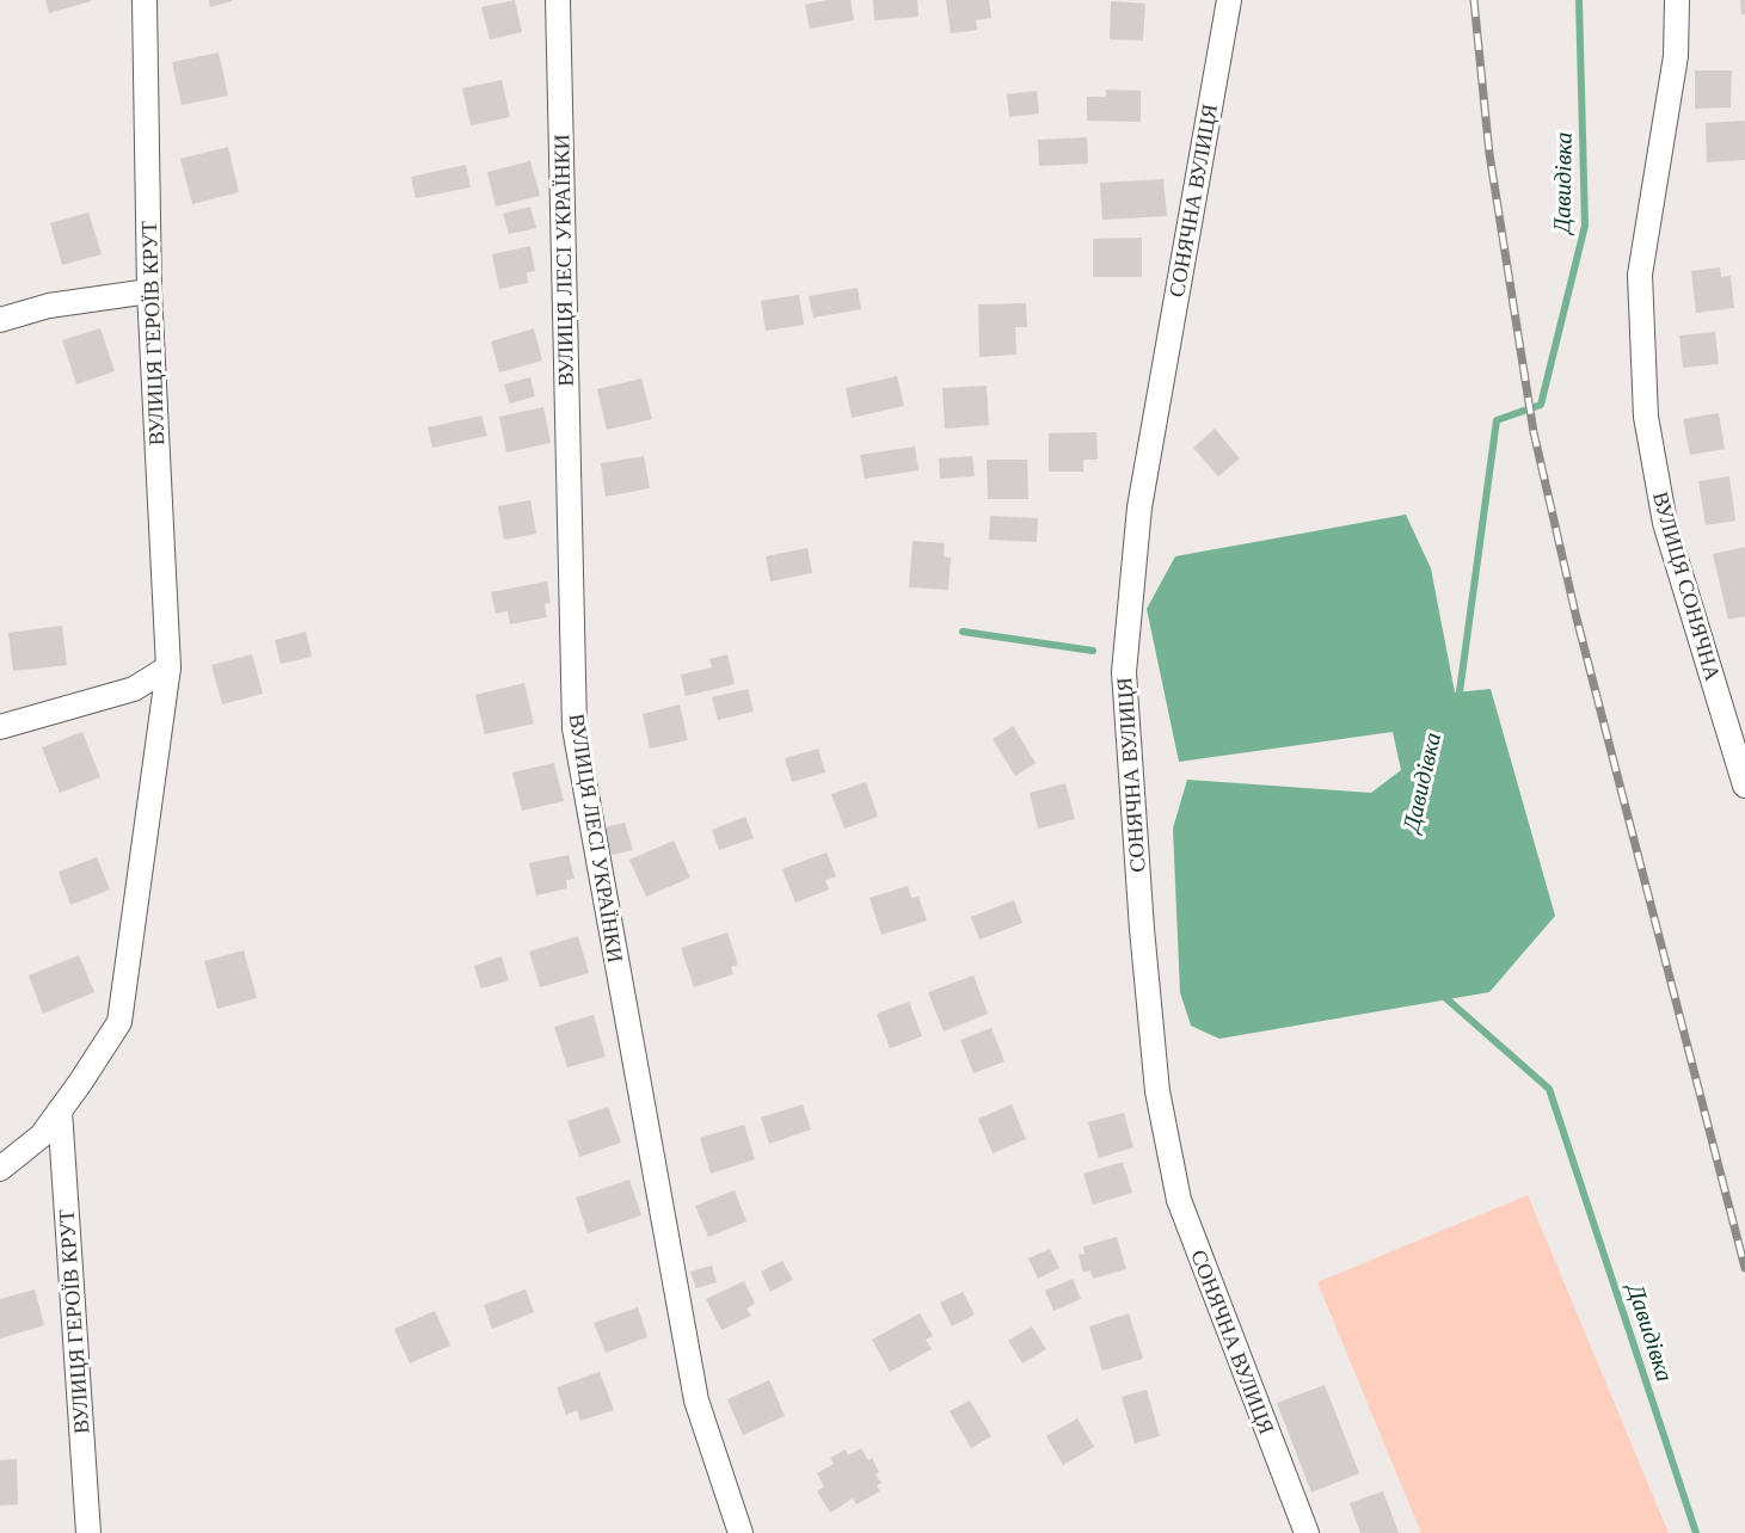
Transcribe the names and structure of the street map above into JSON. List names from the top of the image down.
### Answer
{
  "streets": {
    "street": [
      "СОНЯЧНА ВУЛИЦЯ",
      "ВУЛИЦЯ ЛЕСІ УКРАЇНКИ",
      "ВУЛИЦЯ ГЕРОЇВ КРУТ",
      "ВУЛИЦЯ СОНЯЧНА"
    ]
  },
  "water": ["Давидівка"]
}
